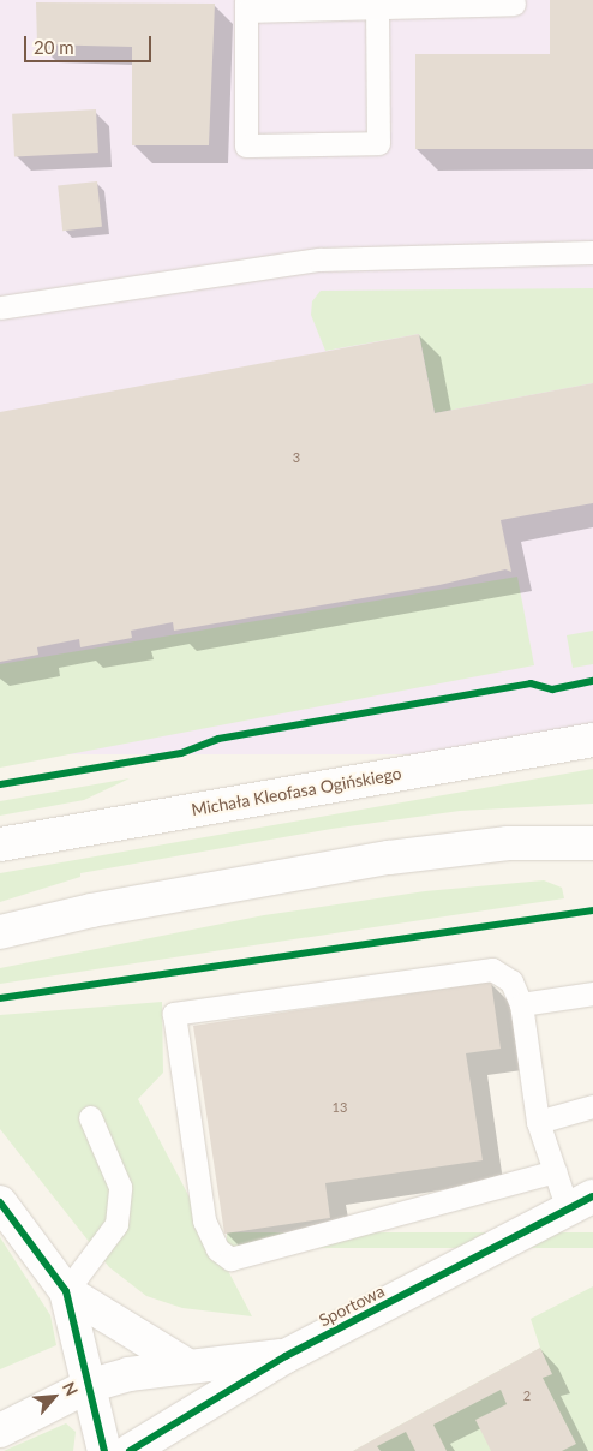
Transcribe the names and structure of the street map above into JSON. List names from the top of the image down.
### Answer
{
  "streets": {
    "street": ["Michała Kleofasa Ogińskiego", "Sportowa"]
  },
  "house_numbers": ["3", "13", "2"],
  "scale_bar": "20 m",
  "north": "top right"
}
